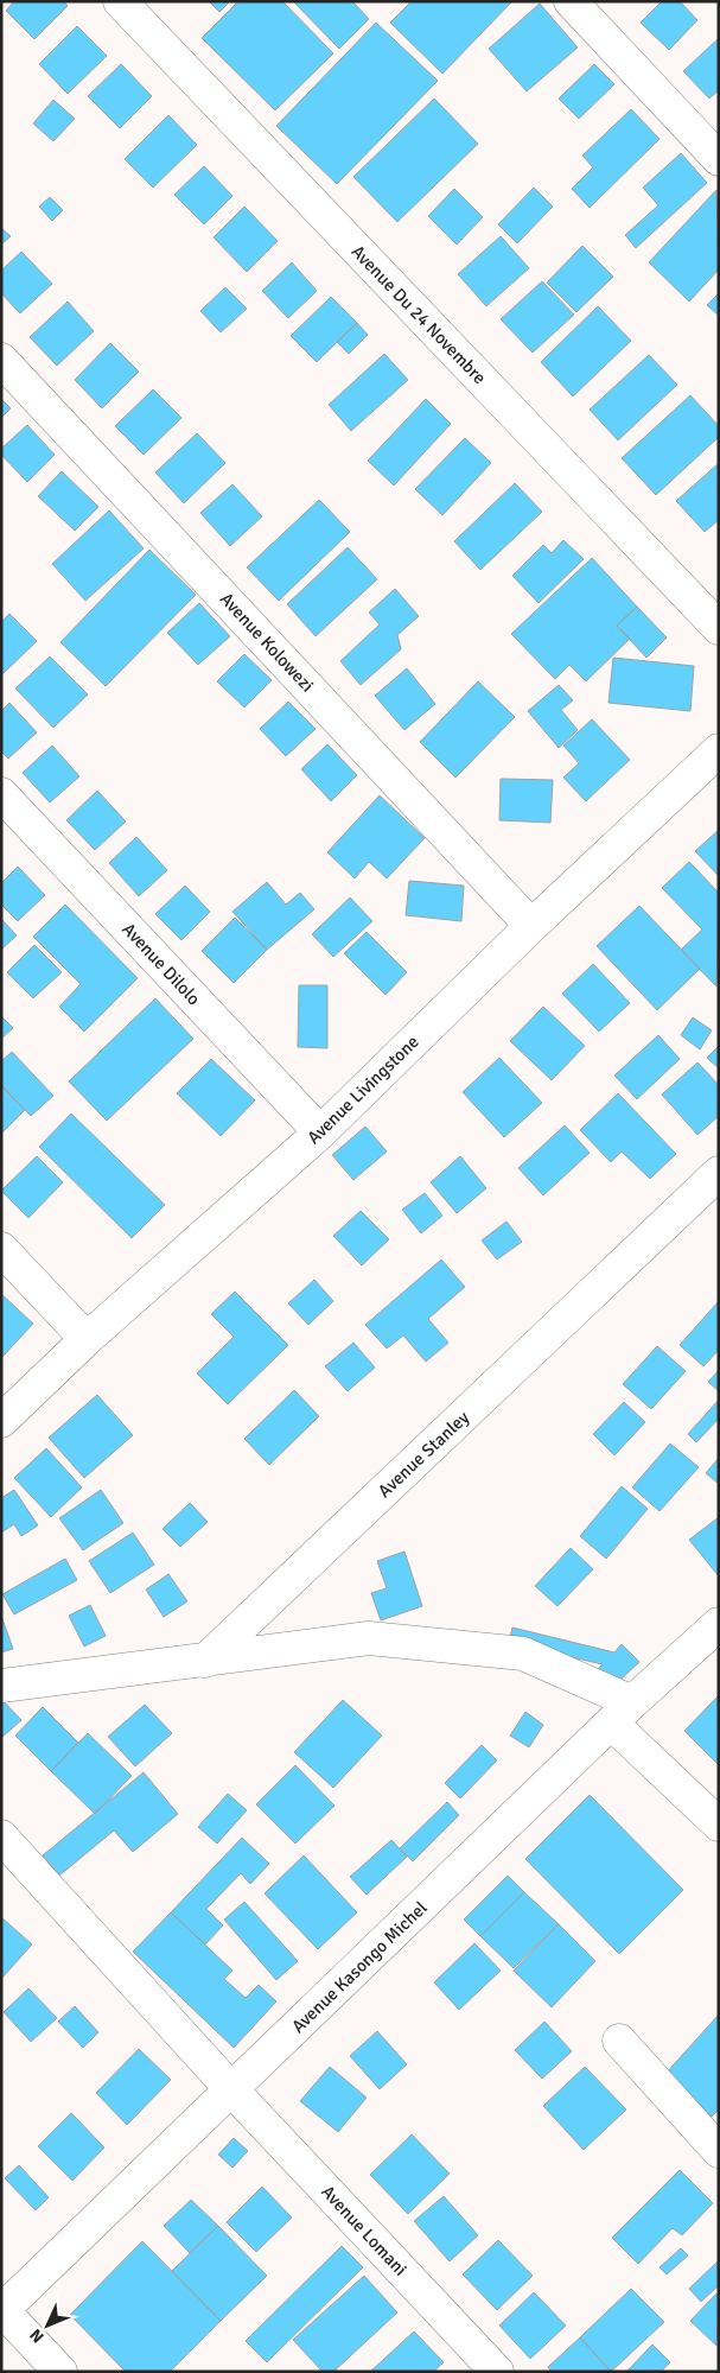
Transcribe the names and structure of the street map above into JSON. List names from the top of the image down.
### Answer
{
  "streets": {
    "street": [
      "Avenue Du 24 Novembre",
      "Avenue Kolowezi",
      "Avenue Dilolo",
      "Avenue Livingstone",
      "Avenue Stanley",
      "Avenue Kasongo Michel",
      "Avenue Lomani"
    ]
  },
  "crossings": [
    ["Avenue Kolowezi", "Avenue Livingstone"],
    ["Avenue Dilolo", "Avenue Livingstone"],
    ["Avenue Kasongo Michel", "Avenue Lomani"]
  ],
  "north": "bottom left"
}
